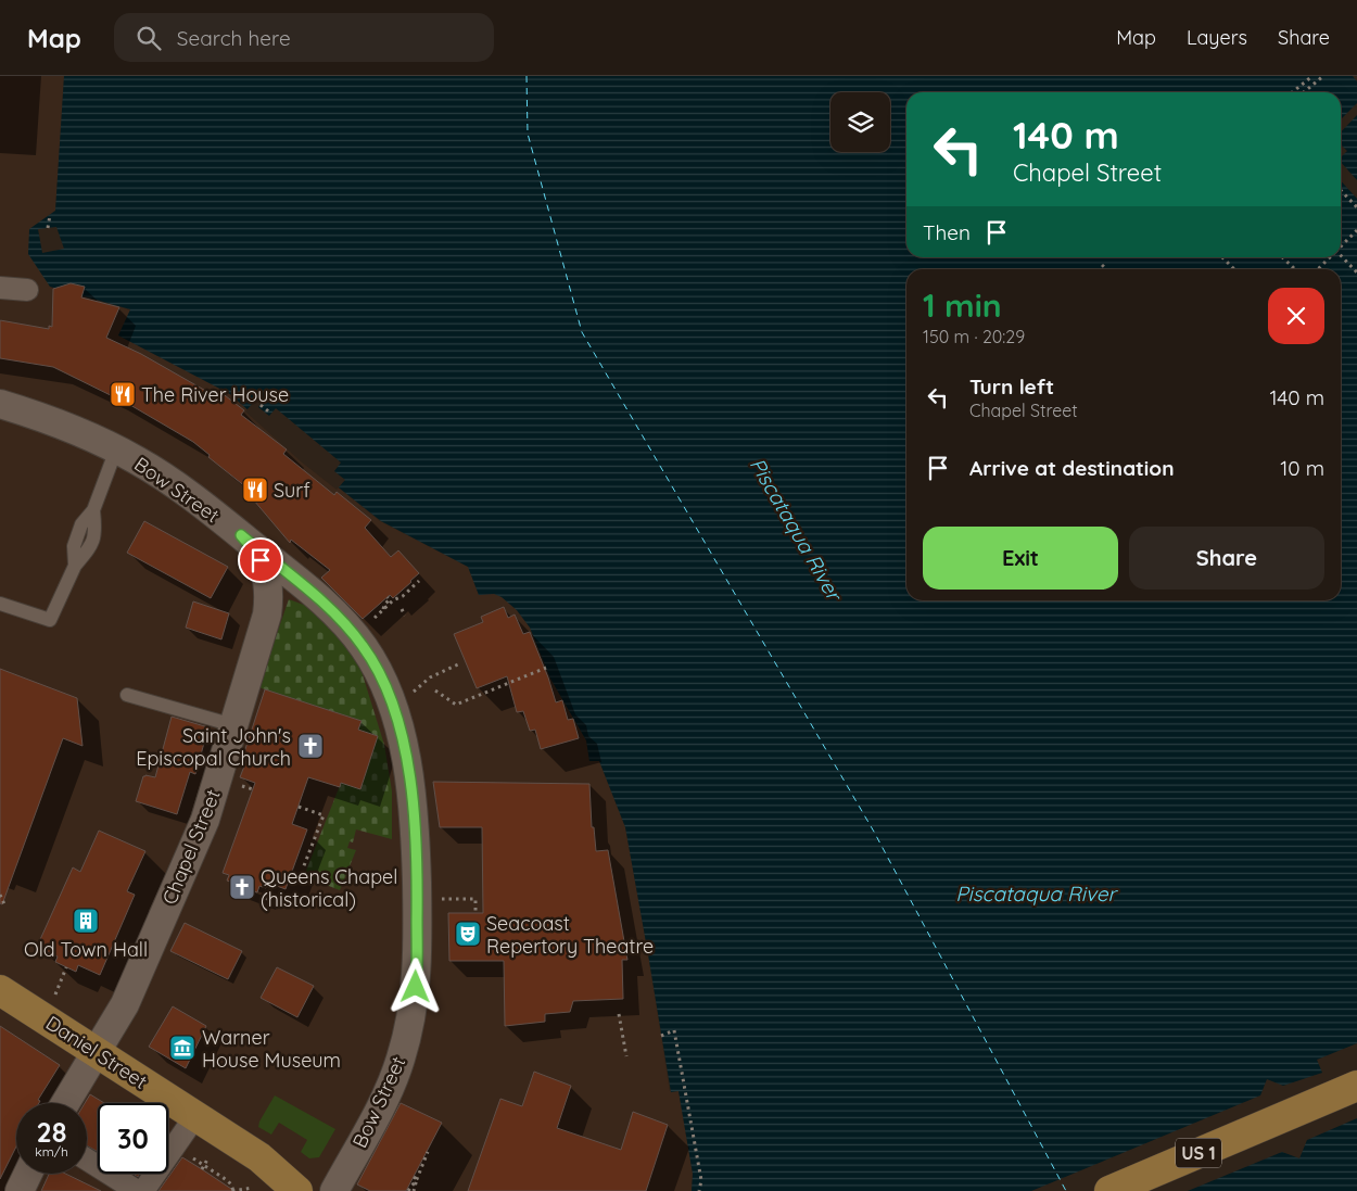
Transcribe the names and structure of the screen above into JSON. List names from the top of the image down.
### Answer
{
  "streets": {
    "main road": ["Daniel Street", "US 1"],
    "street": ["Bow Street", "Chapel Street"]
  },
  "crossings": [
    ["Bow Street", "Chapel Street"],
    ["Chapel Street", "Daniel Street"]
  ],
  "water": ["Piscataqua River"],
  "places": {
    "restaurant": ["The River House", "Surf"],
    "church": ["Saint John's Episcopal Church", "Queens Chapel (historical)"],
    "building": ["Old Town Hall"],
    "theatre": ["Seacoast Repertory Theatre"],
    "museum": ["Warner House Museum"]
  },
  "page": {
    "header": "Map",
    "search": "Search here",
    "nav": ["Map", "Layers", "Share"],
    "turn": ["140 m", "Chapel Street"],
    "then": "Then",
    "heading": ["1 min", "150 m · 20:29"],
    "list": [
      {
        "name": "Turn left",
        "note": "Chapel Street",
        "value": "140 m"
      },
      {
        "name": "Arrive at destination",
        "value": "10 m"
      }
    ],
    "buttons": ["Exit", "Share"],
    "speed": "28 km/h",
    "limit": "30"
  }
}
